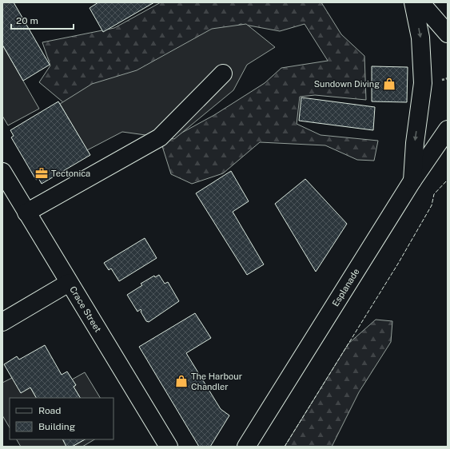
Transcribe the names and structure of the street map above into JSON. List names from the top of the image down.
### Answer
{
  "streets": {
    "street": ["Esplanade", "Crace Street"]
  },
  "places": {
    "shop": ["Sundown Diving", "The Harbour Chandler"],
    "office": ["Tectonica"]
  },
  "legend": ["Road", "Building"],
  "scale_bar": "20 m"
}
